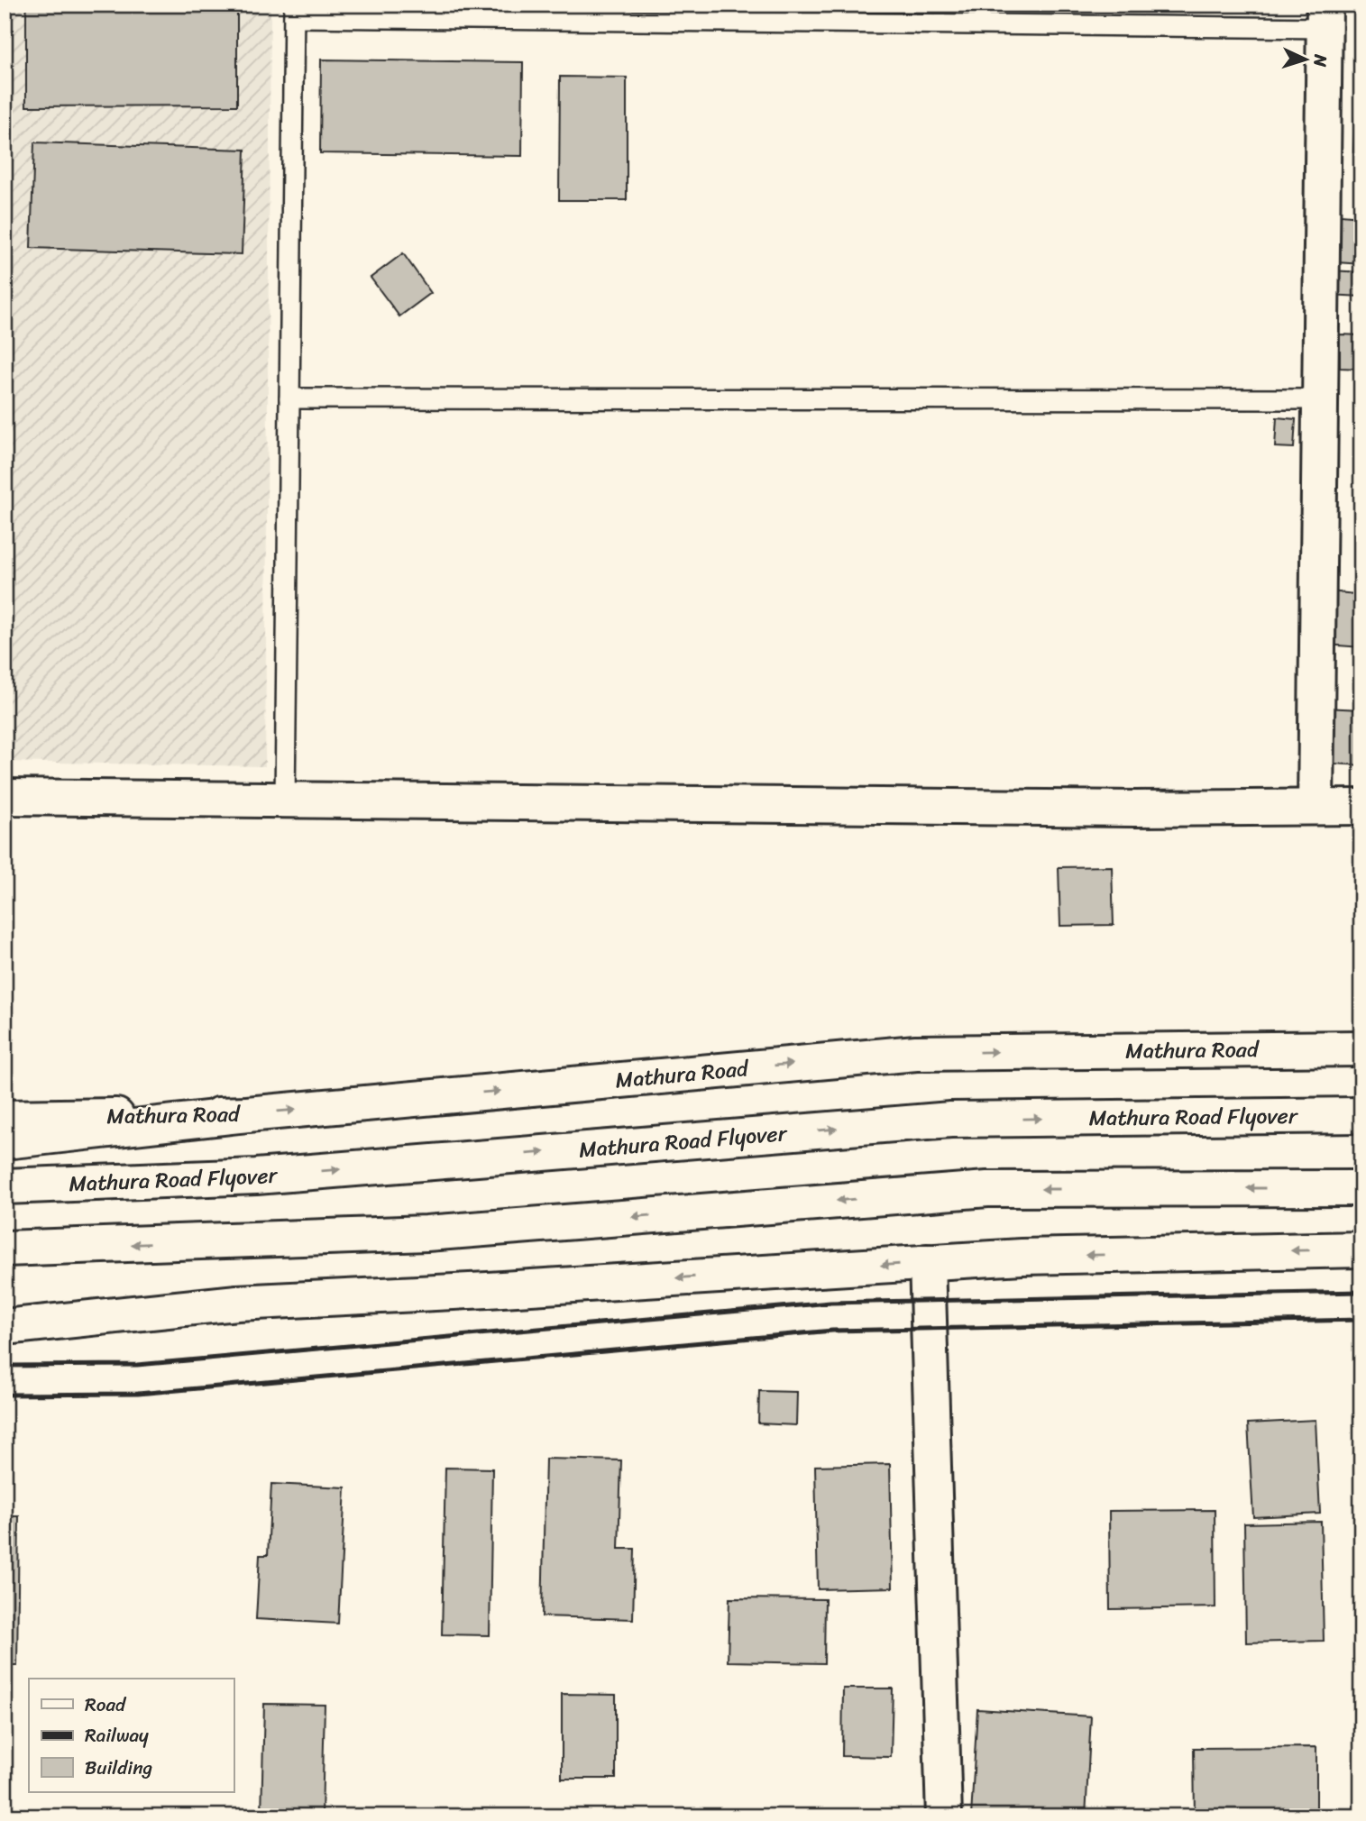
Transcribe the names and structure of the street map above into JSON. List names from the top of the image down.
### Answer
{
  "streets": {
    "main road": ["Mathura Road", "Mathura Road Flyover"]
  },
  "legend": ["Road", "Railway", "Building"],
  "north": "right"
}
